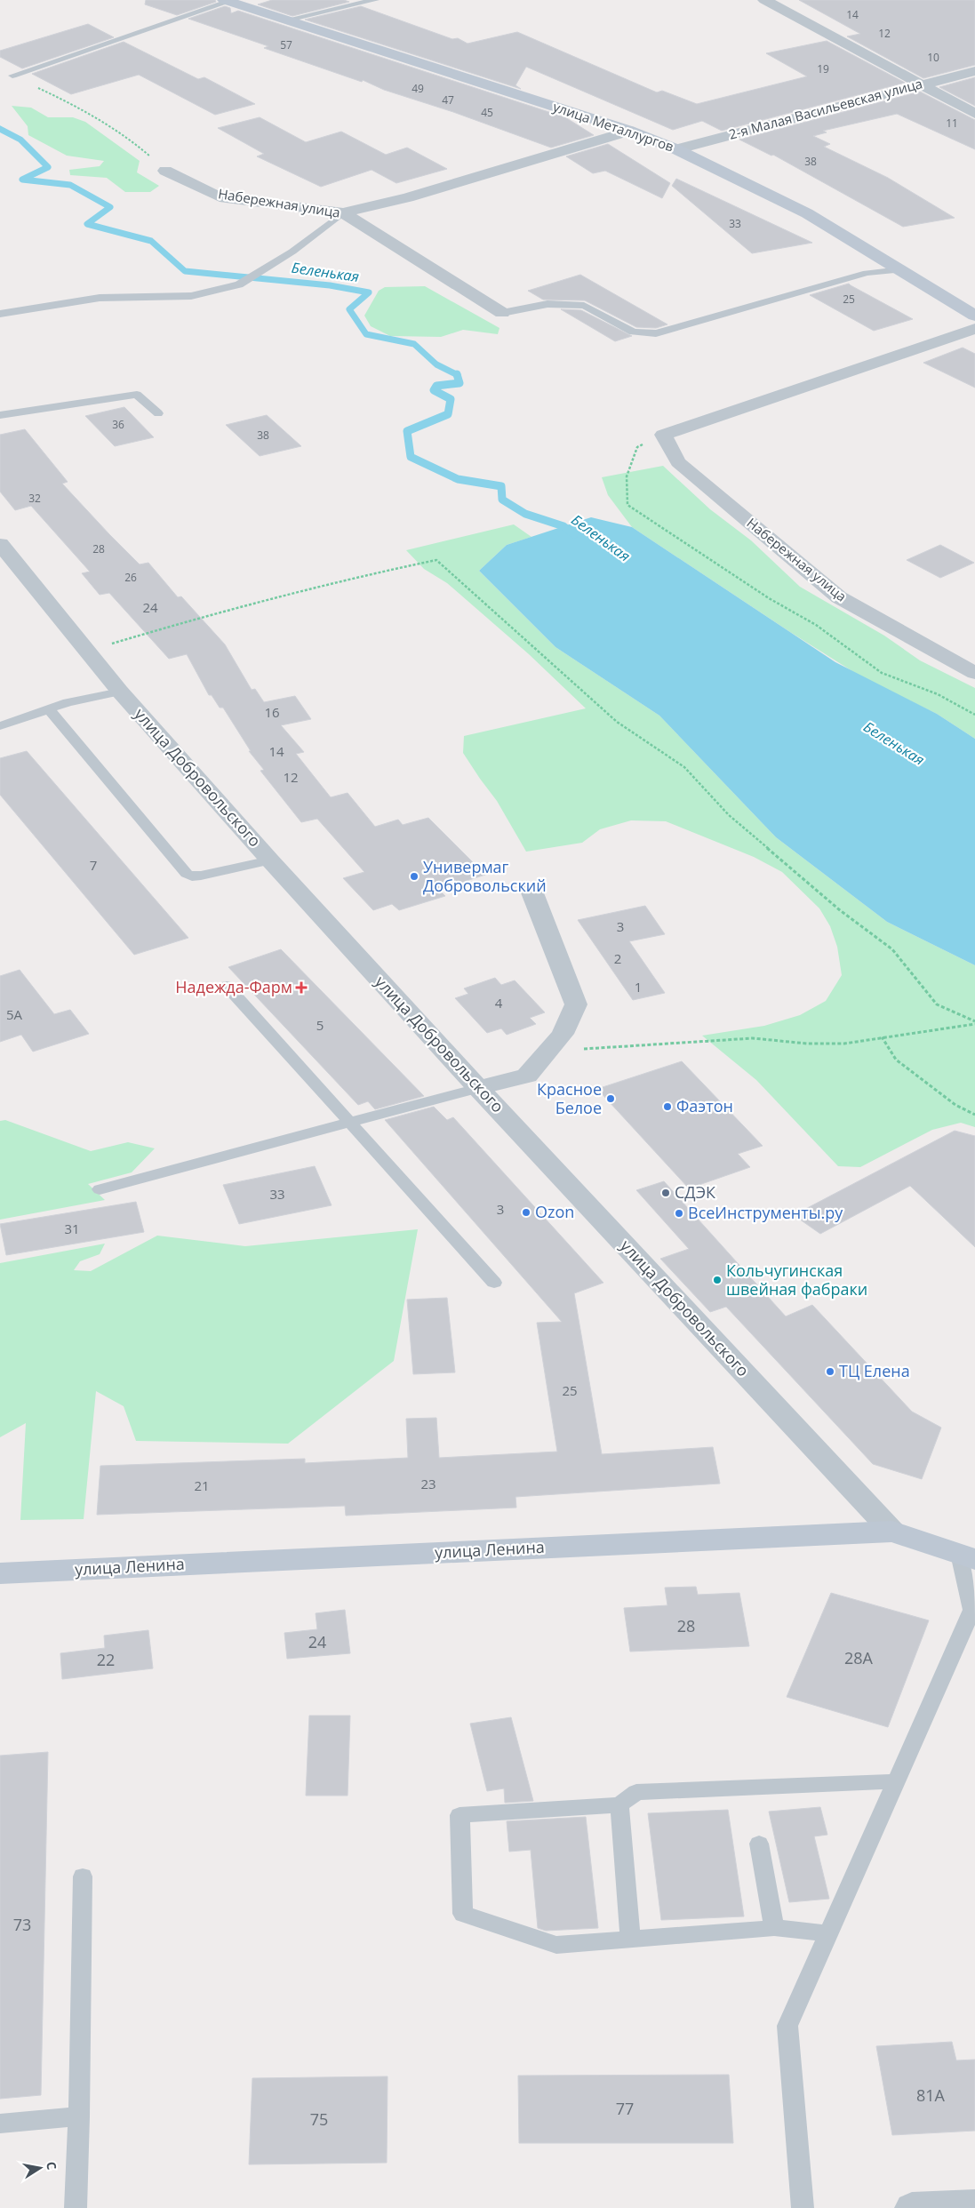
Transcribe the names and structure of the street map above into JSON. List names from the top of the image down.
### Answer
{
  "streets": {
    "main road": ["улица Металлургов", "улица Ленина"],
    "street": ["2-я Малая Васильевская улица", "Набережная улица", "улица Добровольского"]
  },
  "crossings": [
    ["2-я Малая Васильевская улица", "улица Металлургов"],
    ["улица Добровольского", "улица Ленина"]
  ],
  "water": ["Беленькая"],
  "places": {
    "other": [
      "Универмаг Добровольский",
      "Красное Белое",
      "Фаэтон",
      "СДЭК",
      "Ozon",
      "ВсеИнструменты.ру",
      "Кольчугинская швейная фабраки",
      "ТЦ Елена"
    ],
    "health": ["Надежда-Фарм"]
  },
  "house_numbers": [
    "14",
    "12",
    "57",
    "10",
    "19",
    "49",
    "47",
    "45",
    "11",
    "38",
    "33",
    "25",
    "36",
    "38",
    "32",
    "28",
    "26",
    "24",
    "16",
    "14",
    "12",
    "7",
    "3",
    "2",
    "1",
    "4",
    "5А",
    "5",
    "33",
    "3",
    "31",
    "25",
    "23",
    "21",
    "28",
    "24",
    "28А",
    "22",
    "73",
    "81А",
    "77",
    "75"
  ],
  "north": "right"
}
